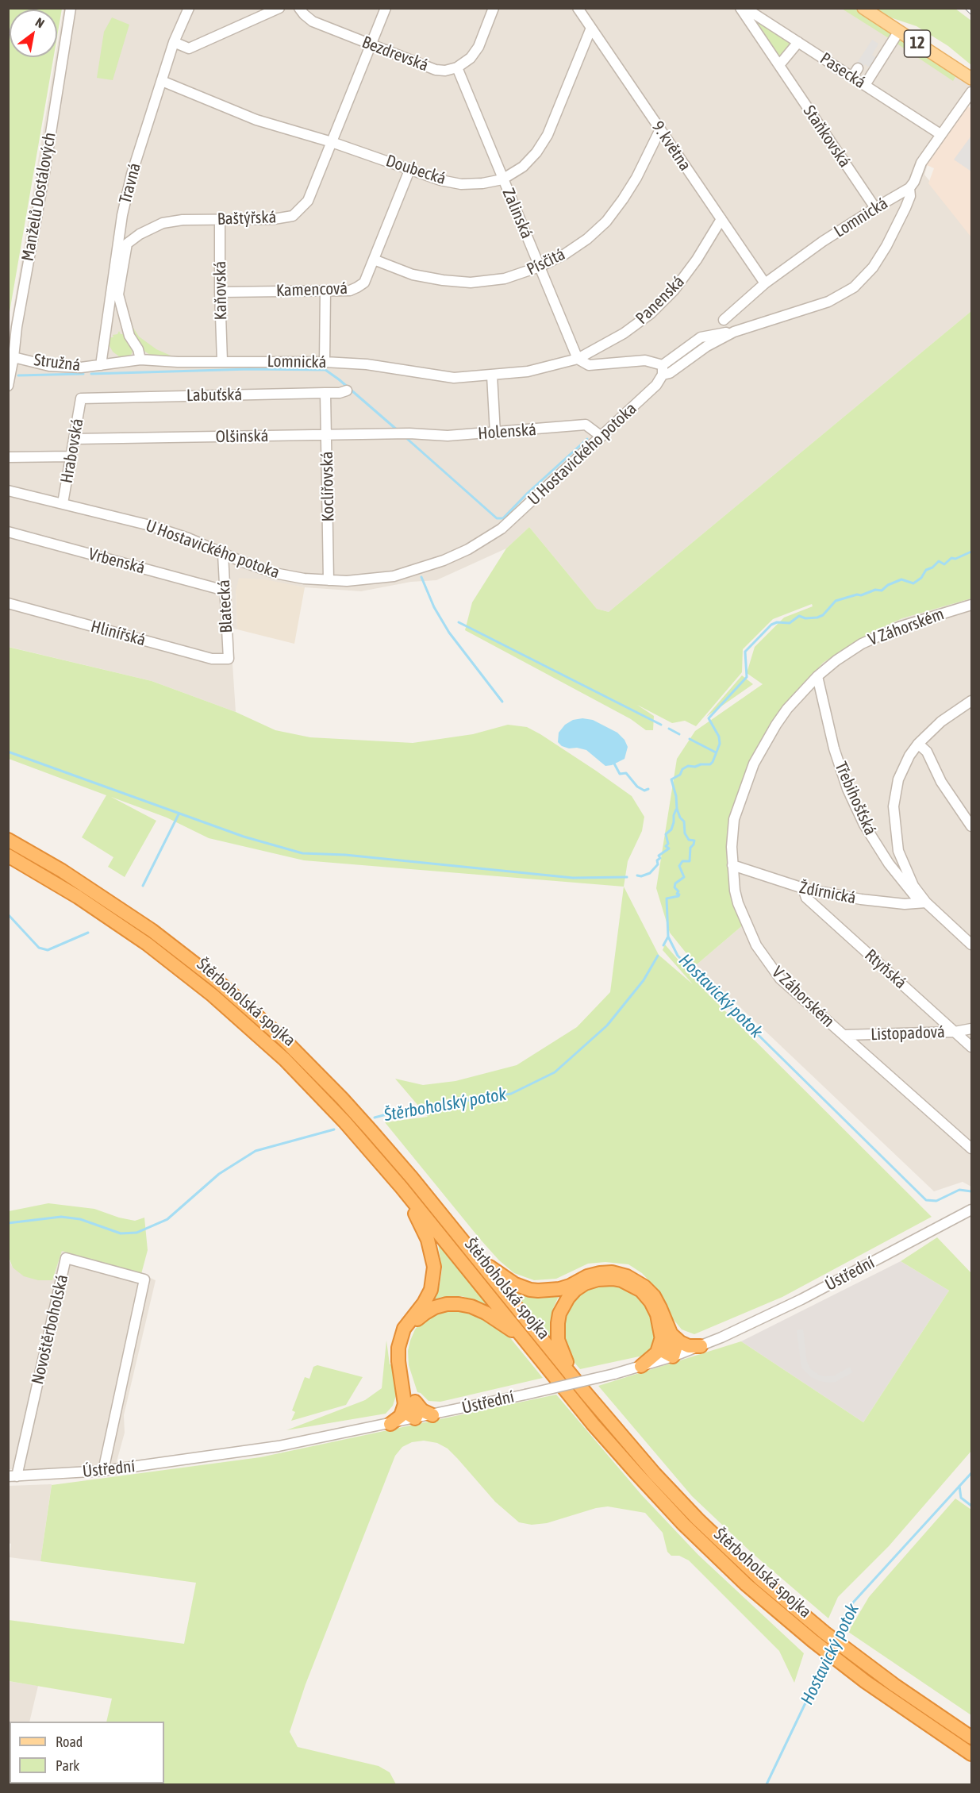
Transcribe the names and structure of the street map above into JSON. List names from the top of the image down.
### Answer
{
  "streets": {
    "highway": ["Štěrboholská spojka"],
    "main road": ["12"],
    "street": [
      "Bezdrevská",
      "Pasecká",
      "Staňkovská",
      "9. května",
      "Doubecká",
      "Travná",
      "Manželů Dostálových",
      "Zalinská",
      "Lomnická",
      "Baštýřská",
      "Písčitá",
      "Kamencová",
      "Kaňovská",
      "Panenská",
      "Stružná",
      "Labuťská",
      "Holenská",
      "Olšinská",
      "Hrabovská",
      "U Hostavického potoka",
      "Koclířovská",
      "Vrbenská",
      "Blatecká",
      "V Záhorském",
      "Hlinířská",
      "Třebihošťská",
      "Ždírnická",
      "Rtyňská",
      "Listopadová",
      "Ústřední",
      "Novoštěrboholská"
    ]
  },
  "crossings": [
    ["Bezdrevská", "Zalinská"],
    ["Bezdrevská", "Baštýřská"],
    ["Staňkovská", "Lomnická"],
    ["9. května", "Doubecká"],
    ["9. května", "Lomnická"],
    ["9. května", "Písčitá"],
    ["9. května", "Panenská"],
    ["Doubecká", "Travná"],
    ["Doubecká", "Zalinská"],
    ["Doubecká", "Baštýřská"],
    ["Doubecká", "Kamencová"],
    ["Travná", "Lomnická"],
    ["Travná", "Stružná"],
    ["Manželů Dostálových", "Stružná"],
    ["Zalinská", "Lomnická"],
    ["Zalinská", "Písčitá"],
    ["Zalinská", "Panenská"],
    ["Lomnická", "Baštýřská"],
    ["Lomnická", "Kaňovská"],
    ["Lomnická", "Panenská"],
    ["Lomnická", "Stružná"],
    ["Lomnická", "U Hostavického potoka"],
    ["Baštýřská", "Kaňovská"],
    ["Písčitá", "Kamencová"],
    ["Kamencová", "Kaňovská"],
    ["Labuťská", "Hrabovská"],
    ["Labuťská", "Koclířovská"],
    ["Holenská", "Olšinská"],
    ["Holenská", "U Hostavického potoka"],
    ["Olšinská", "Hrabovská"],
    ["Olšinská", "Koclířovská"],
    ["Hrabovská", "U Hostavického potoka"],
    ["U Hostavického potoka", "Koclířovská"],
    ["U Hostavického potoka", "Blatecká"],
    ["Vrbenská", "Blatecká"],
    ["Blatecká", "Hlinířská"],
    ["V Záhorském", "Třebihošťská"],
    ["V Záhorském", "Ždírnická"],
    ["V Záhorském", "Listopadová"],
    ["Třebihošťská", "Ždírnická"],
    ["Ždírnická", "Rtyňská"],
    ["Rtyňská", "Listopadová"],
    ["Ústřední", "Novoštěrboholská"]
  ],
  "water": ["Hostavický potok", "Štěrboholský potok"],
  "legend": ["Road", "Park"],
  "north": "top right"
}
